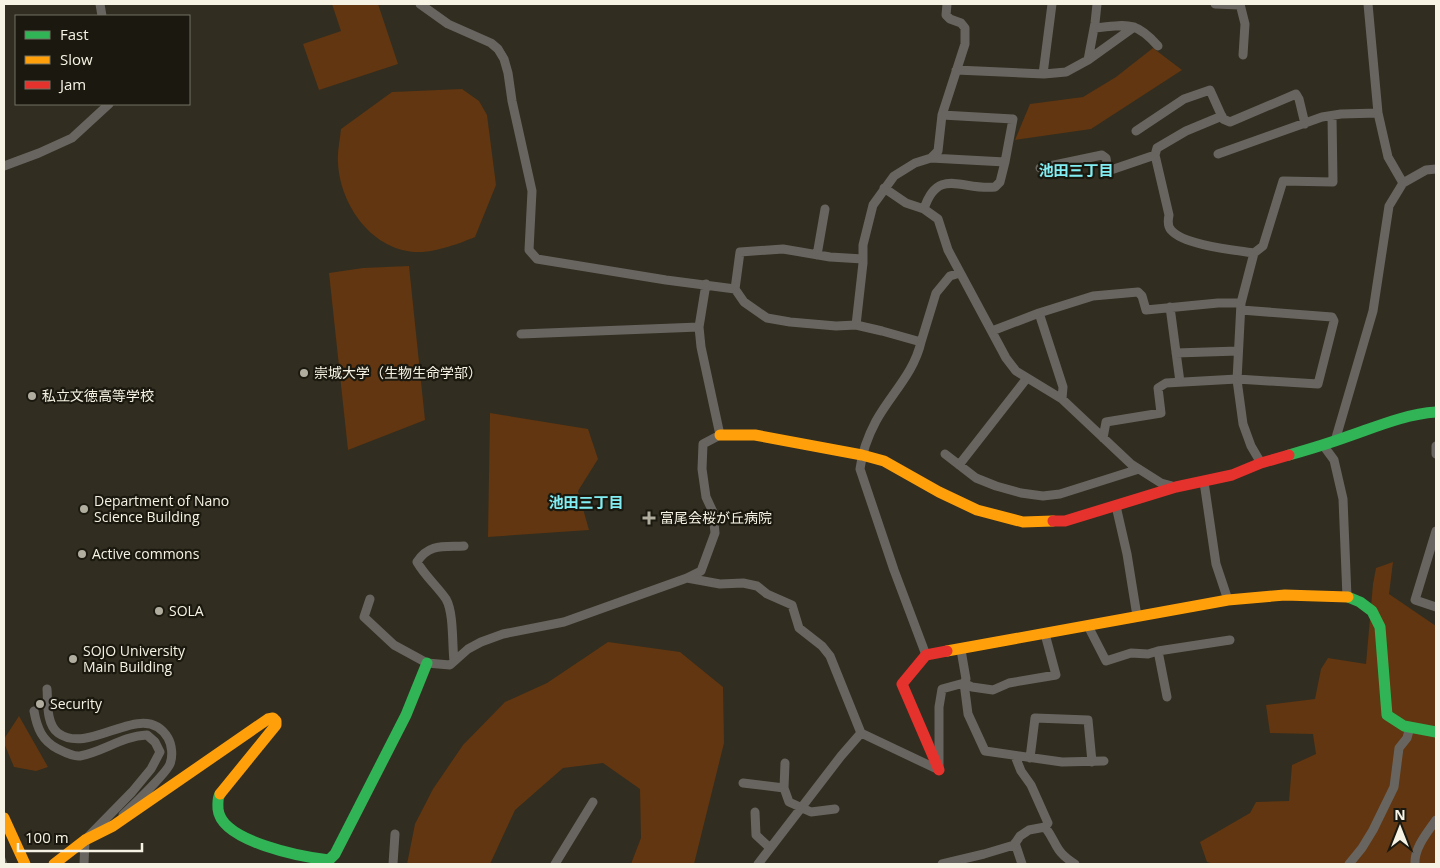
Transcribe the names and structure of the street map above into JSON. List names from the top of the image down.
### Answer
{
  "districts": ["池田三丁目", "池田三丁目"],
  "places": {
    "other": [
      "崇城大学（生物生命学部）",
      "私立文徳高等学校",
      "Department of Nano Science Building",
      "Active commons",
      "SOLA",
      "SOJO University Main Building",
      "Security"
    ],
    "health": ["富尾会桜が丘病院"]
  },
  "legend": ["Fast", "Slow", "Jam"],
  "scale_bar": "100 m",
  "north": "top"
}
